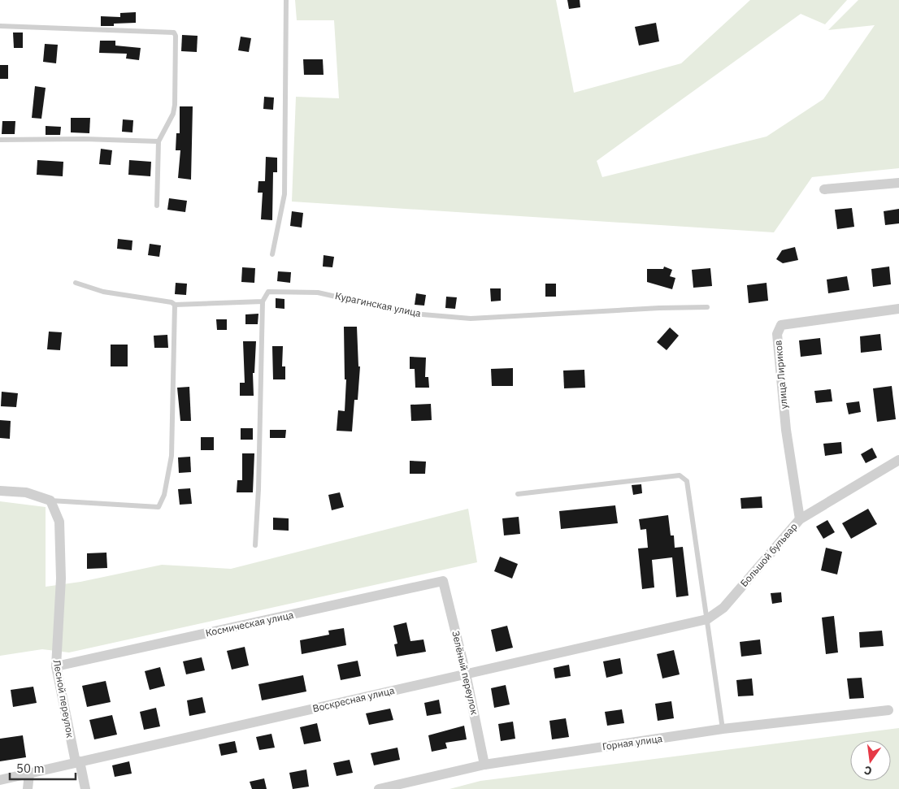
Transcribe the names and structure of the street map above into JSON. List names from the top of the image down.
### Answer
{
  "streets": {
    "street": [
      "улица Лириков",
      "Большой бульвар",
      "Космическая улица",
      "Зелёный переулок",
      "Лесной переулок",
      "Воскресная улица",
      "Горная улица"
    ],
    "lane": ["Курагинская улица"]
  },
  "crossings": [
    ["улица Лириков", "Большой бульвар"],
    ["Большой бульвар", "Воскресная улица"],
    ["Космическая улица", "Зелёный переулок"],
    ["Космическая улица", "Лесной переулок"],
    ["Зелёный переулок", "Воскресная улица"],
    ["Зелёный переулок", "Горная улица"],
    ["Лесной переулок", "Воскресная улица"]
  ],
  "scale_bar": "50 m",
  "north": "bottom"
}
